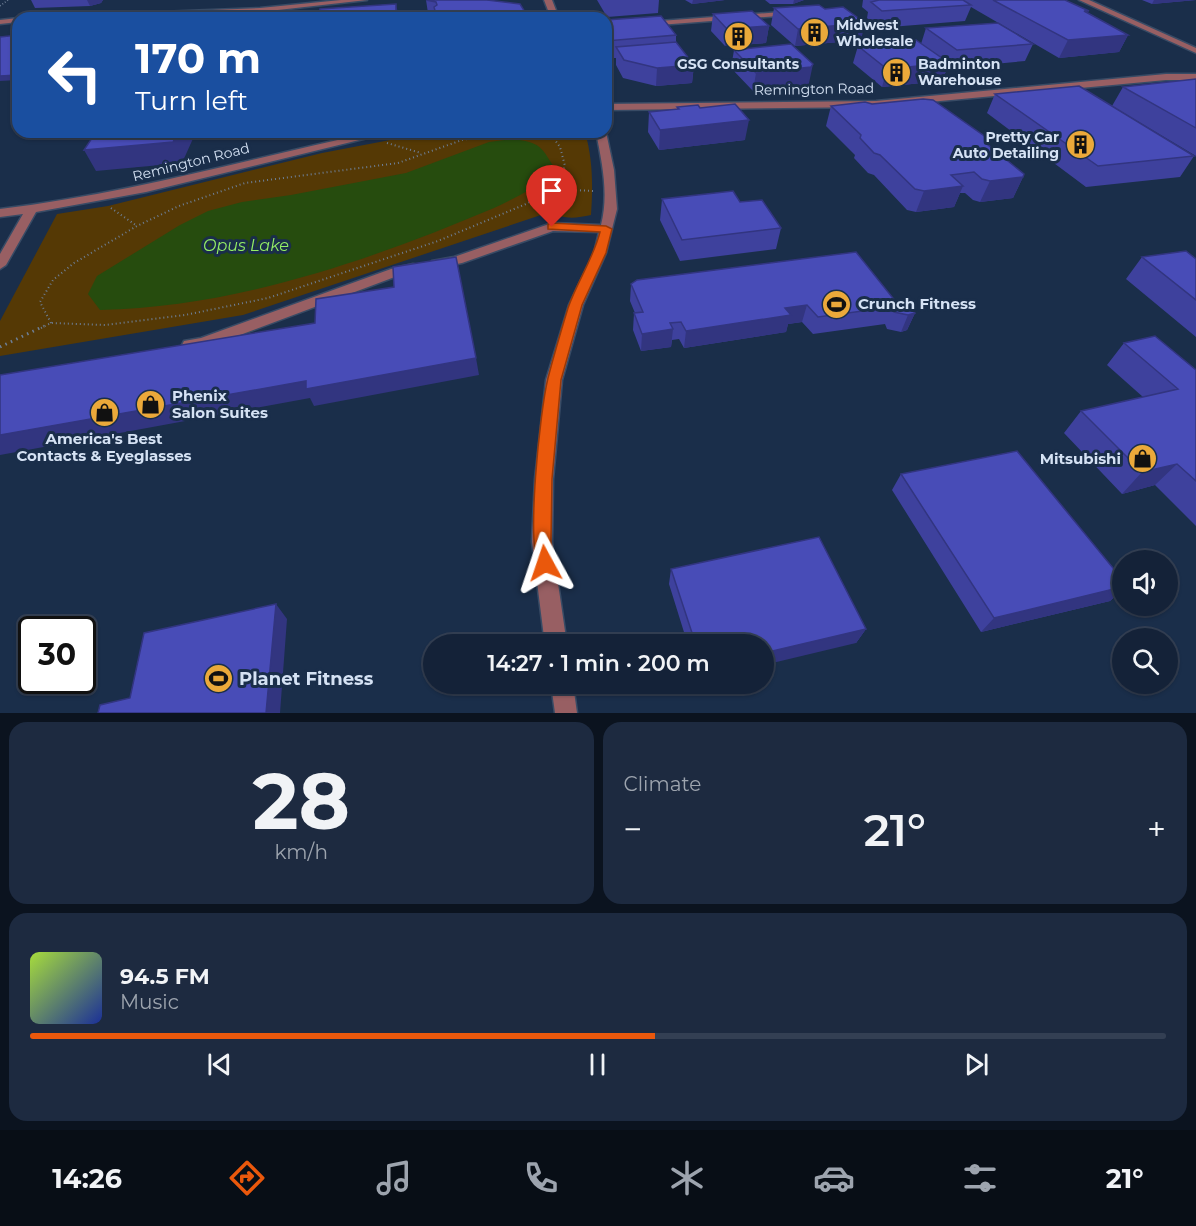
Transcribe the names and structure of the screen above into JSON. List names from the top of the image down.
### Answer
{
  "streets": {
    "street": ["Remington Road"]
  },
  "water": ["Opus Lake"],
  "places": {
    "building": [
      "Midwest Wholesale",
      "GSG Consultants",
      "Badminton Warehouse",
      "Pretty Car Auto Detailing"
    ],
    "sports": ["Crunch Fitness", "Planet Fitness"],
    "shop": ["Phenix Salon Suites", "America's Best Contacts & Eyeglasses", "Mitsubishi"]
  },
  "page": {
    "turn": ["170 m", "Turn left"],
    "limit": "30",
    "trip": "14:27 · 1 min · 200 m",
    "tile": [
      ["28", "km/h"],
      "Climate"
    ],
    "heat": ["−", "21°", "+"],
    "song": ["94.5 FM", "Music"],
    "tabs": ["14:26", "21°"]
  }
}
